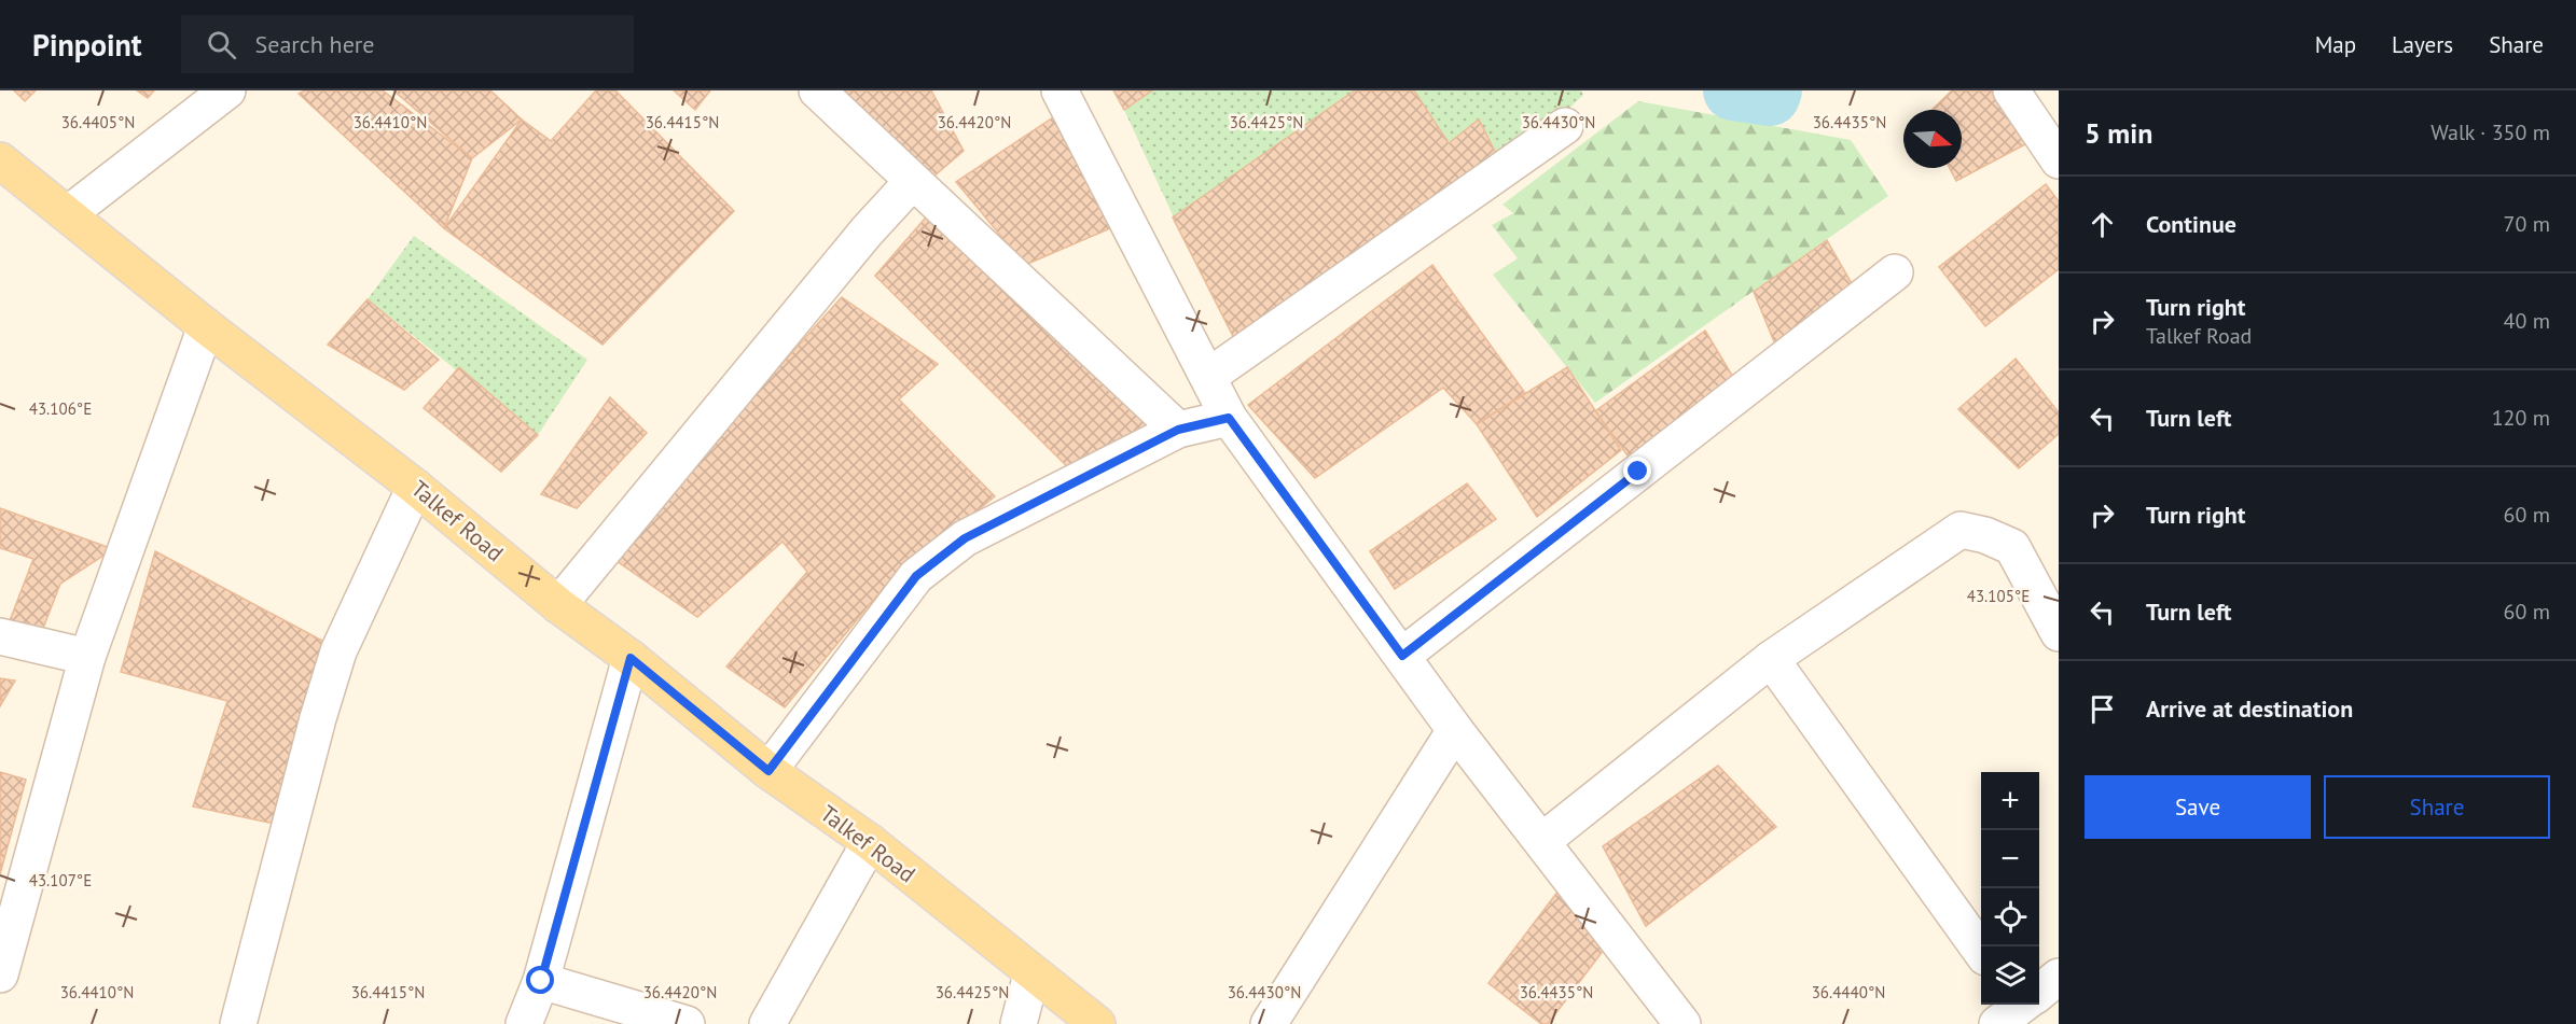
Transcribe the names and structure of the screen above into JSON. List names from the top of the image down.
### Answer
{
  "streets": {
    "main road": ["Talkef Road"]
  },
  "north": "right",
  "page": {
    "header": "Pinpoint",
    "search": "Search here",
    "nav": ["Map", "Layers", "Share"],
    "heading": ["5 min", "Walk · 350 m"],
    "list": [
      ["Continue", "70 m"],
      ["Turn right", "Talkef Road", "40 m"],
      ["Turn left", "120 m"],
      ["Turn right", "60 m"],
      ["Turn left", "60 m"],
      "Arrive at destination"
    ],
    "buttons": ["Save", "Share"],
    "map_buttons": ["+", "−"]
  },
  "coordinates": [
    "36.4405°N",
    "36.4410°N",
    "36.4415°N",
    "36.4420°N",
    "36.4425°N",
    "36.4430°N",
    "36.4435°N",
    "43.106°E",
    "43.105°E",
    "43.107°E",
    "36.4440°N"
  ]
}
